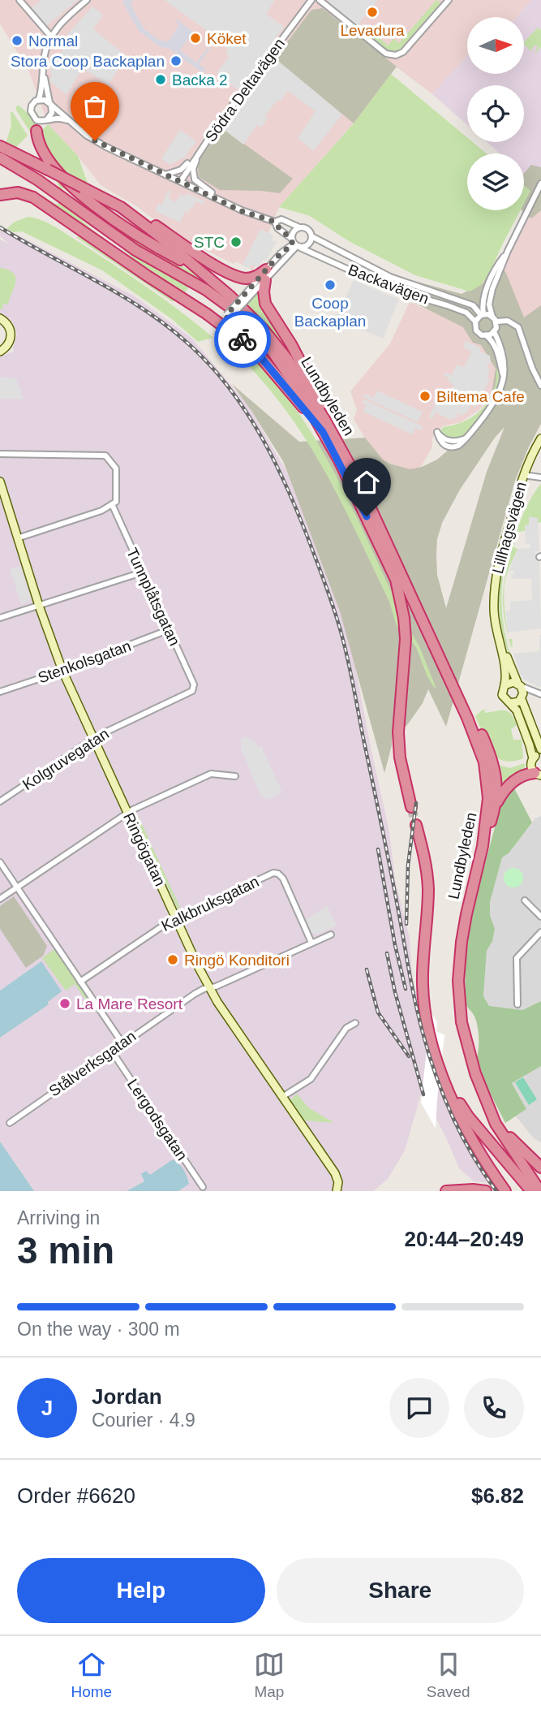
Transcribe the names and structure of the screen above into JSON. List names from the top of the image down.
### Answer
{
  "streets": {
    "highway": ["Lundbyleden"],
    "street": [
      "Södra Deltavägen",
      "Backavägen",
      "Lillhagsvägen",
      "Tunnplåtsgatan",
      "Stenkolsgatan",
      "Kolgruvegatan",
      "Ringögatan",
      "Kalkbruksgatan",
      "Stålverksgatan",
      "Lergodsgatan"
    ]
  },
  "crossings": [
    ["Södra Deltavägen", "Backavägen"],
    ["Tunnplåtsgatan", "Stenkolsgatan"],
    ["Tunnplåtsgatan", "Kolgruvegatan"],
    ["Stenkolsgatan", "Ringögatan"],
    ["Kolgruvegatan", "Ringögatan"],
    ["Ringögatan", "Kalkbruksgatan"],
    ["Ringögatan", "Stålverksgatan"],
    ["Kalkbruksgatan", "Stålverksgatan"],
    ["Stålverksgatan", "Lergodsgatan"]
  ],
  "places": [
    "Levadura",
    "Köket",
    "Normal",
    "Stora Coop Backaplan",
    "Backa 2",
    "STC",
    "Coop Backaplan",
    "Biltema Cafe",
    "Ringö Konditori",
    "La Mare Resort"
  ],
  "north": "right",
  "page": {
    "heading": ["3 min", "Arriving in", "20:44–20:49"],
    "panel": [
      "Jordan",
      "Courier · 4.9",
      "Order #6620",
      "$6.82"
    ],
    "bar": "On the way · 300 m",
    "round": "J",
    "buttons": ["Help", "Share"],
    "tabs": ["Home", "Map", "Saved"]
  }
}
